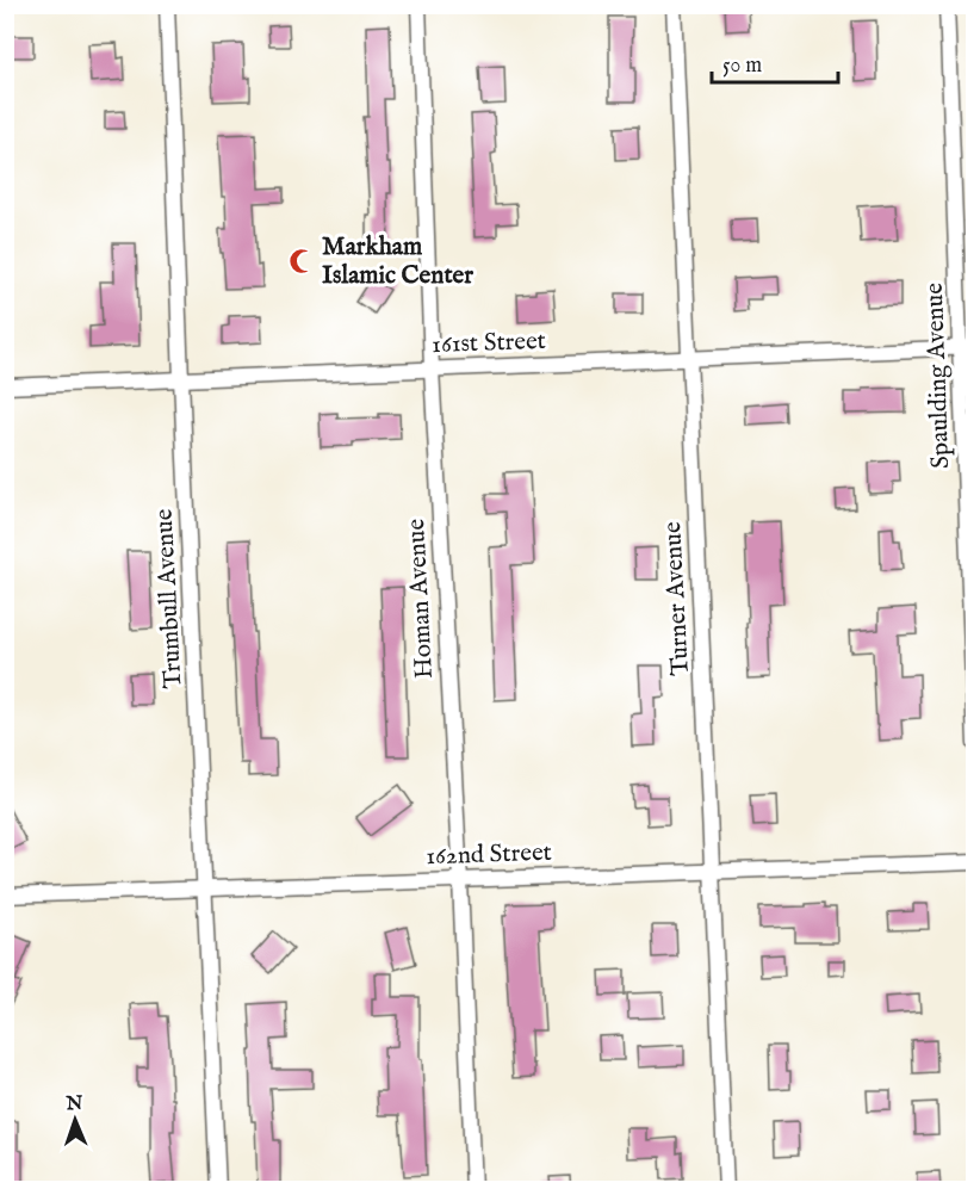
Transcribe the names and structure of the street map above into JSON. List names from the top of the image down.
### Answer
{
  "streets": {
    "street": [
      "161st Street",
      "Spaulding Avenue",
      "Trumbull Avenue",
      "Homan Avenue",
      "Turner Avenue",
      "162nd Street"
    ]
  },
  "crossings": [
    ["161st Street", "Spaulding Avenue"],
    ["161st Street", "Trumbull Avenue"],
    ["161st Street", "Homan Avenue"],
    ["161st Street", "Turner Avenue"],
    ["Trumbull Avenue", "162nd Street"],
    ["Homan Avenue", "162nd Street"],
    ["Turner Avenue", "162nd Street"]
  ],
  "places": {
    "mosque": ["Markham Islamic Center"]
  },
  "scale_bar": "50 m",
  "north": "top"
}
